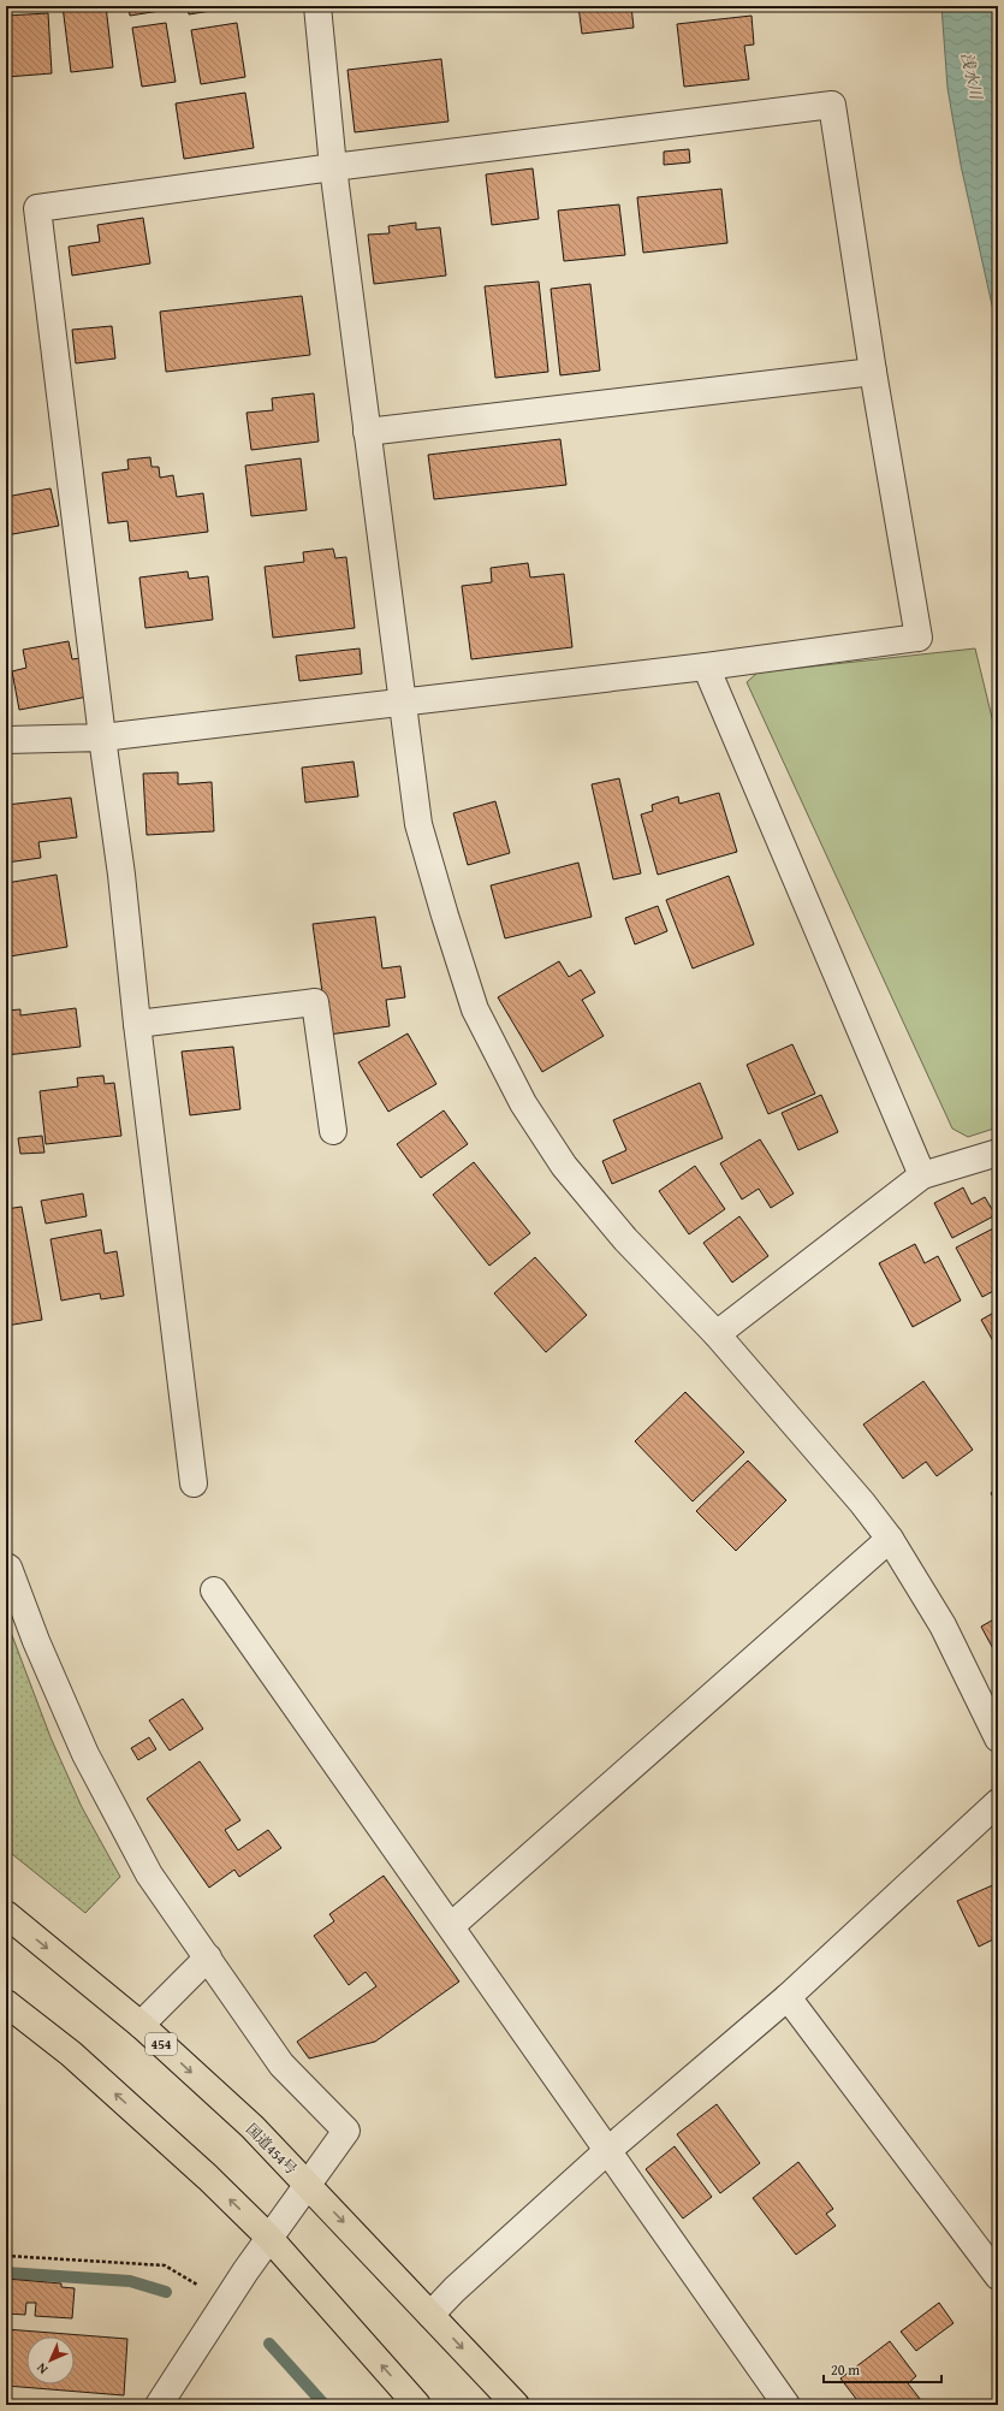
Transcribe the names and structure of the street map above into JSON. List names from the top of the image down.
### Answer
{
  "streets": {
    "highway": ["454", "国道454号"]
  },
  "water": ["浅水川"],
  "scale_bar": "20 m",
  "north": "bottom left"
}
